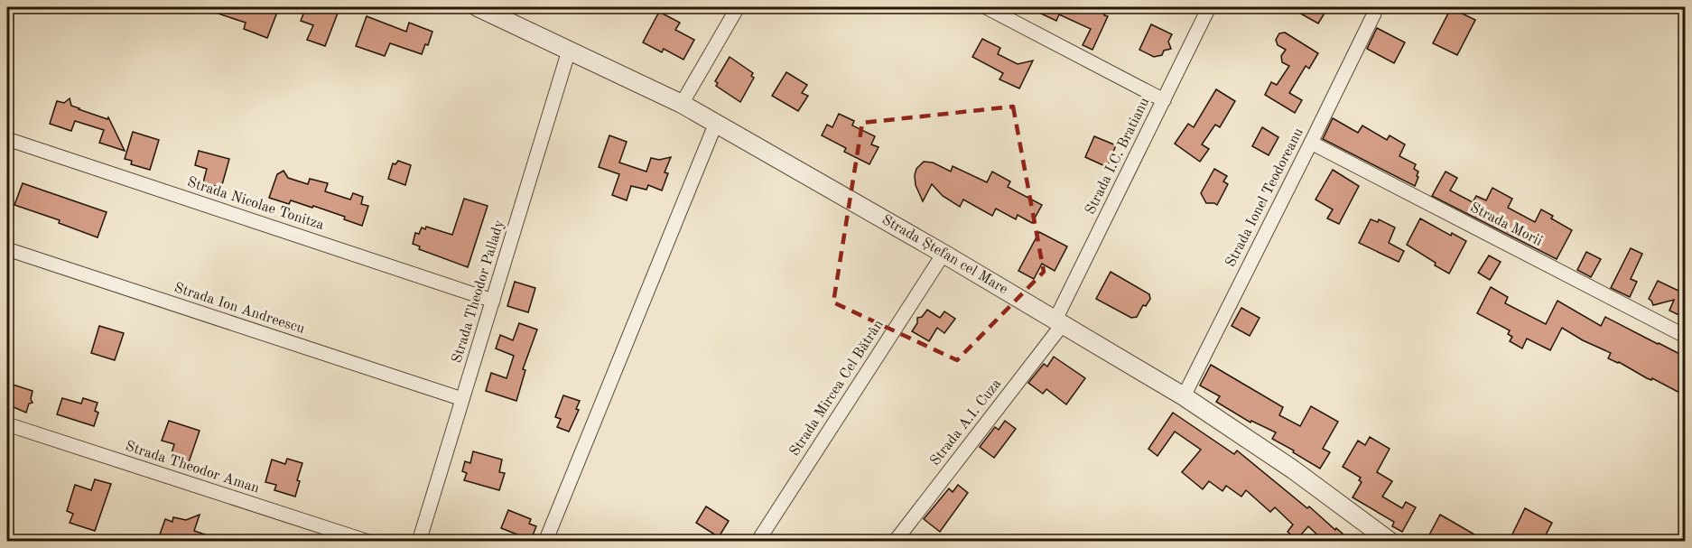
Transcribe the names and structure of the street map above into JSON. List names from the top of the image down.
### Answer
{
  "streets": {
    "street": [
      "Strada I.C. Bratianu",
      "Strada Ionel Teodoreanu",
      "Strada Nicolae Tonitza",
      "Strada Morii",
      "Strada Ștefan cel Mare",
      "Strada Theodor Pallady",
      "Strada Ion Andreescu",
      "Strada Mircea Cel Bătrân",
      "Strada A.I. Cuza",
      "Strada Theodor Aman"
    ]
  },
  "crossings": [
    ["Strada I.C. Bratianu", "Strada Ștefan cel Mare"],
    ["Strada I.C. Bratianu", "Strada A.I. Cuza"],
    ["Strada Ionel Teodoreanu", "Strada Morii"],
    ["Strada Ionel Teodoreanu", "Strada Ștefan cel Mare"],
    ["Strada Nicolae Tonitza", "Strada Theodor Pallady"],
    ["Strada Ștefan cel Mare", "Strada Theodor Pallady"],
    ["Strada Ștefan cel Mare", "Strada Mircea Cel Bătrân"],
    ["Strada Ștefan cel Mare", "Strada A.I. Cuza"],
    ["Strada Theodor Pallady", "Strada Ion Andreescu"]
  ]
}
